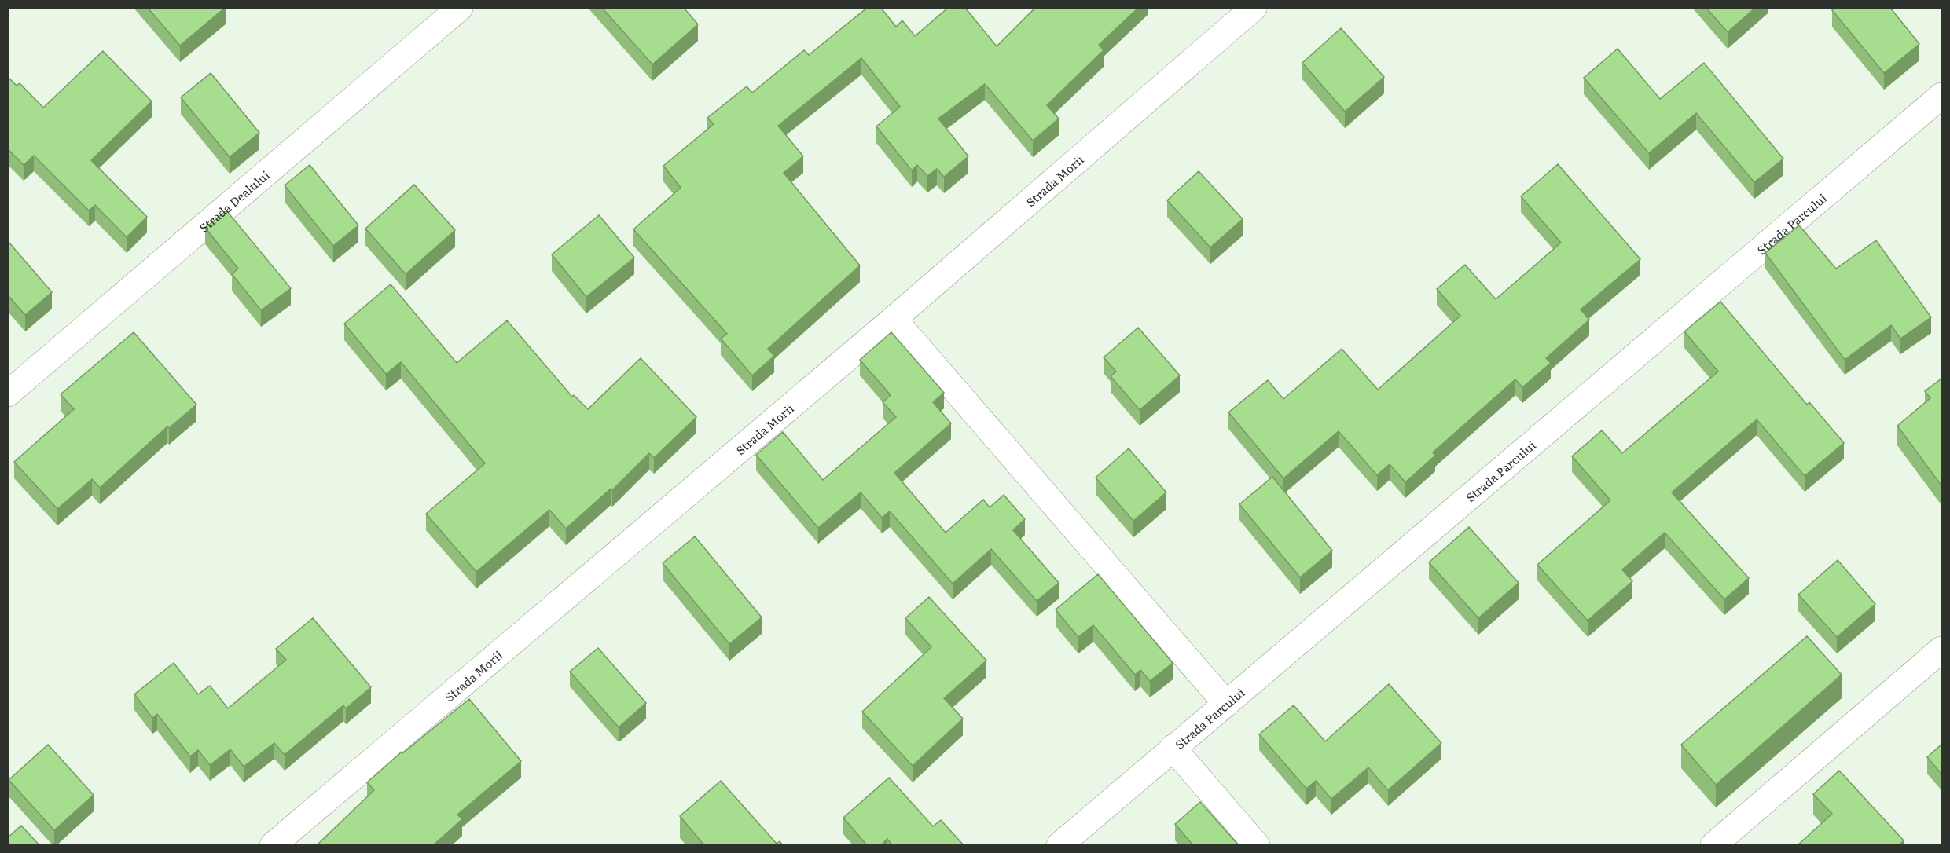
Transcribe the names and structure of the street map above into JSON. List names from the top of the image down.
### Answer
{
  "streets": {
    "street": ["Strada Morii", "Strada Dealului", "Strada Parcului"]
  }
}
